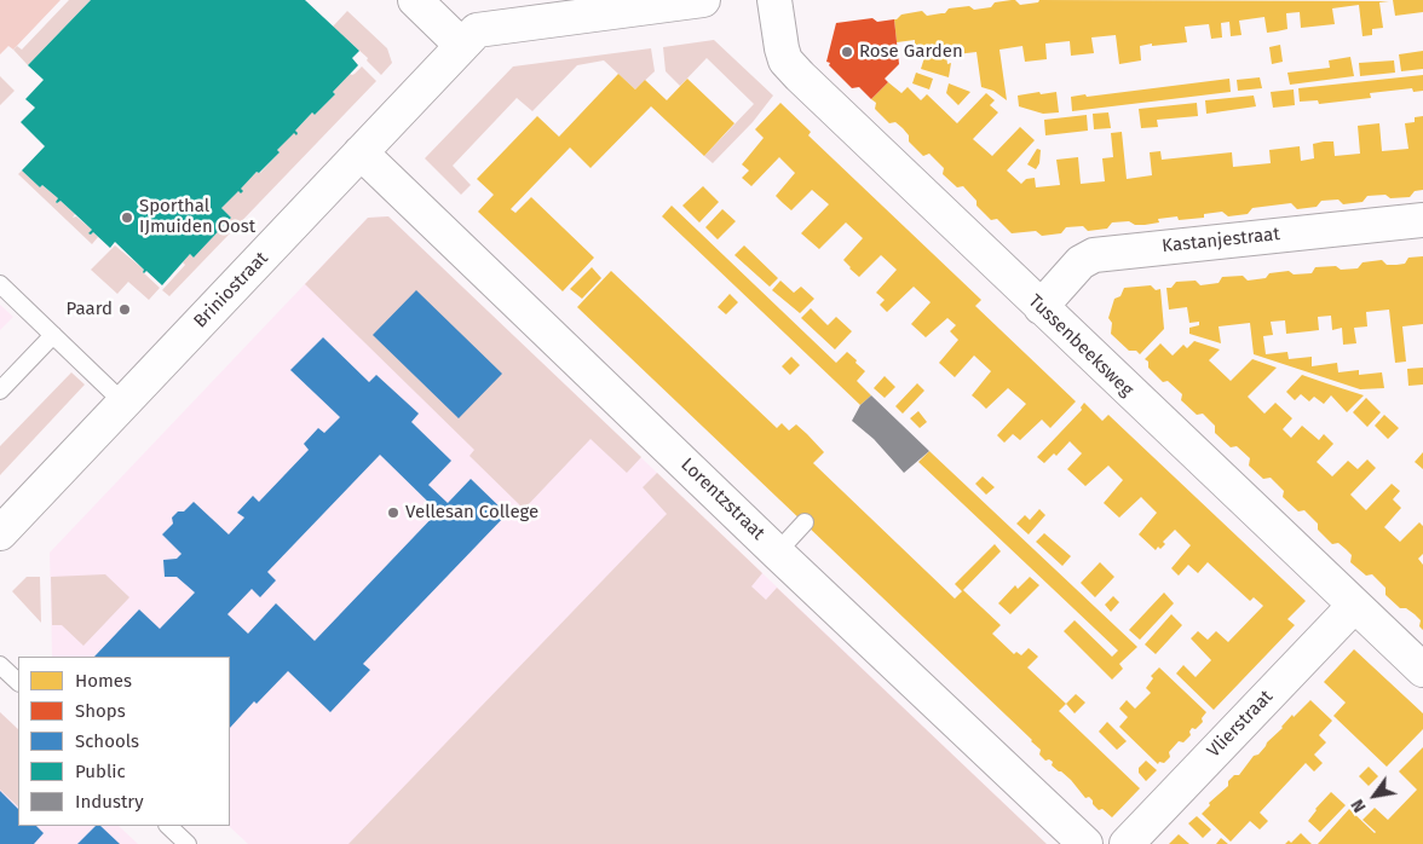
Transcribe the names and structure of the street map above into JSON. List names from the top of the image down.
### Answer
{
  "streets": {
    "street": [
      "Kastanjestraat",
      "Briniostraat",
      "Tussenbeeksweg",
      "Lorentzstraat",
      "Vlierstraat"
    ]
  },
  "crossings": [
    ["Kastanjestraat", "Tussenbeeksweg"],
    ["Briniostraat", "Lorentzstraat"],
    ["Tussenbeeksweg", "Vlierstraat"]
  ],
  "places": [
    "Rose Garden",
    "Sporthal IJmuiden Oost",
    "Paard",
    "Vellesan College"
  ],
  "legend": [
    "Homes",
    "Shops",
    "Schools",
    "Public",
    "Industry"
  ],
  "north": "bottom left"
}
